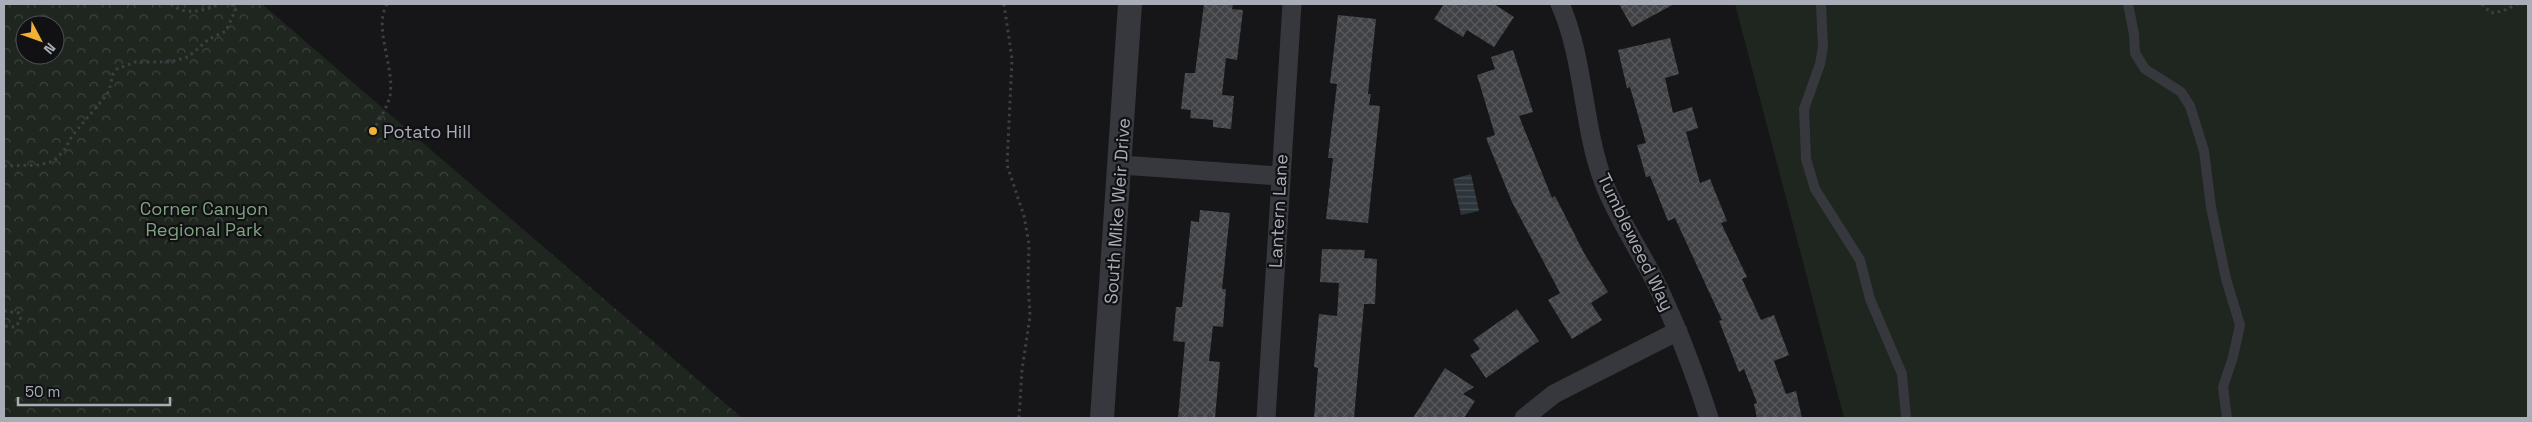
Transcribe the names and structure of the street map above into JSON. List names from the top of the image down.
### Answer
{
  "streets": {
    "street": ["South Mike Weir Drive", "Lantern Lane", "Tumbleweed Way"]
  },
  "parks": ["Corner Canyon Regional Park"],
  "places": ["Potato Hill"],
  "scale_bar": "50 m",
  "north": "bottom right"
}
